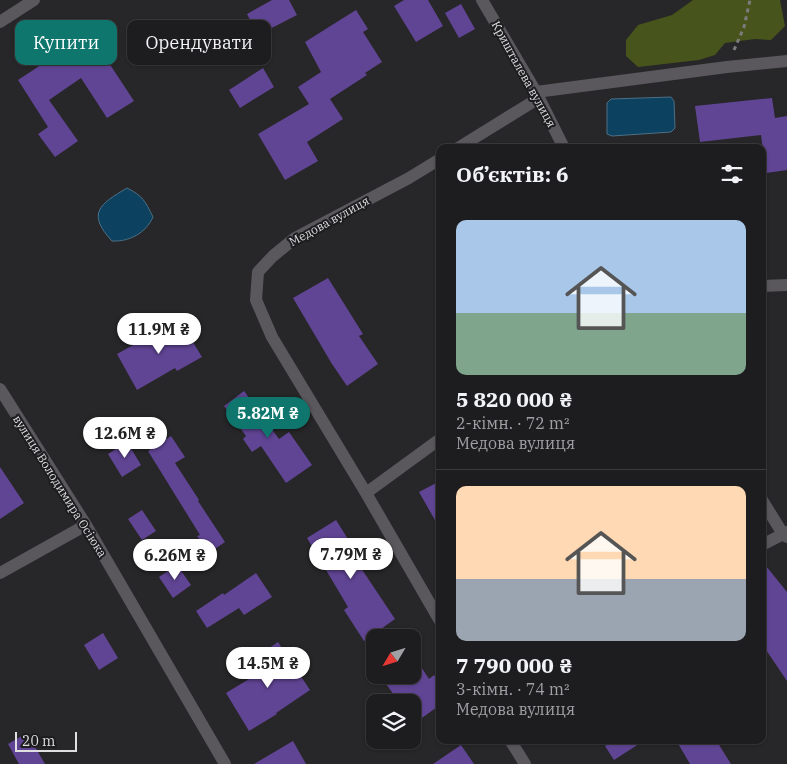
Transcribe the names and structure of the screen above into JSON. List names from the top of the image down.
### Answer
{
  "streets": {
    "street": ["Кришталева вулиця", "Медова вулиця", "вулиця Володимира Осіюка"]
  },
  "scale_bar": "20 m",
  "north": "bottom left",
  "page": {
    "chip": ["Купити", "Орендувати"],
    "heading": "Об’єктів: 6",
    "list": [
      {
        "name": "5 820 000 ₴",
        "note": "2-кімн. · 72 m² · Медова вулиця"
      },
      {
        "name": "7 790 000 ₴",
        "note": "3-кімн. · 74 m² · Медова вулиця"
      }
    ],
    "price": [
      "11.9M ₴",
      "5.82M ₴",
      "12.6M ₴",
      "7.79M ₴",
      "6.26M ₴",
      "14.5M ₴"
    ],
    "scale": "20 m"
  }
}
